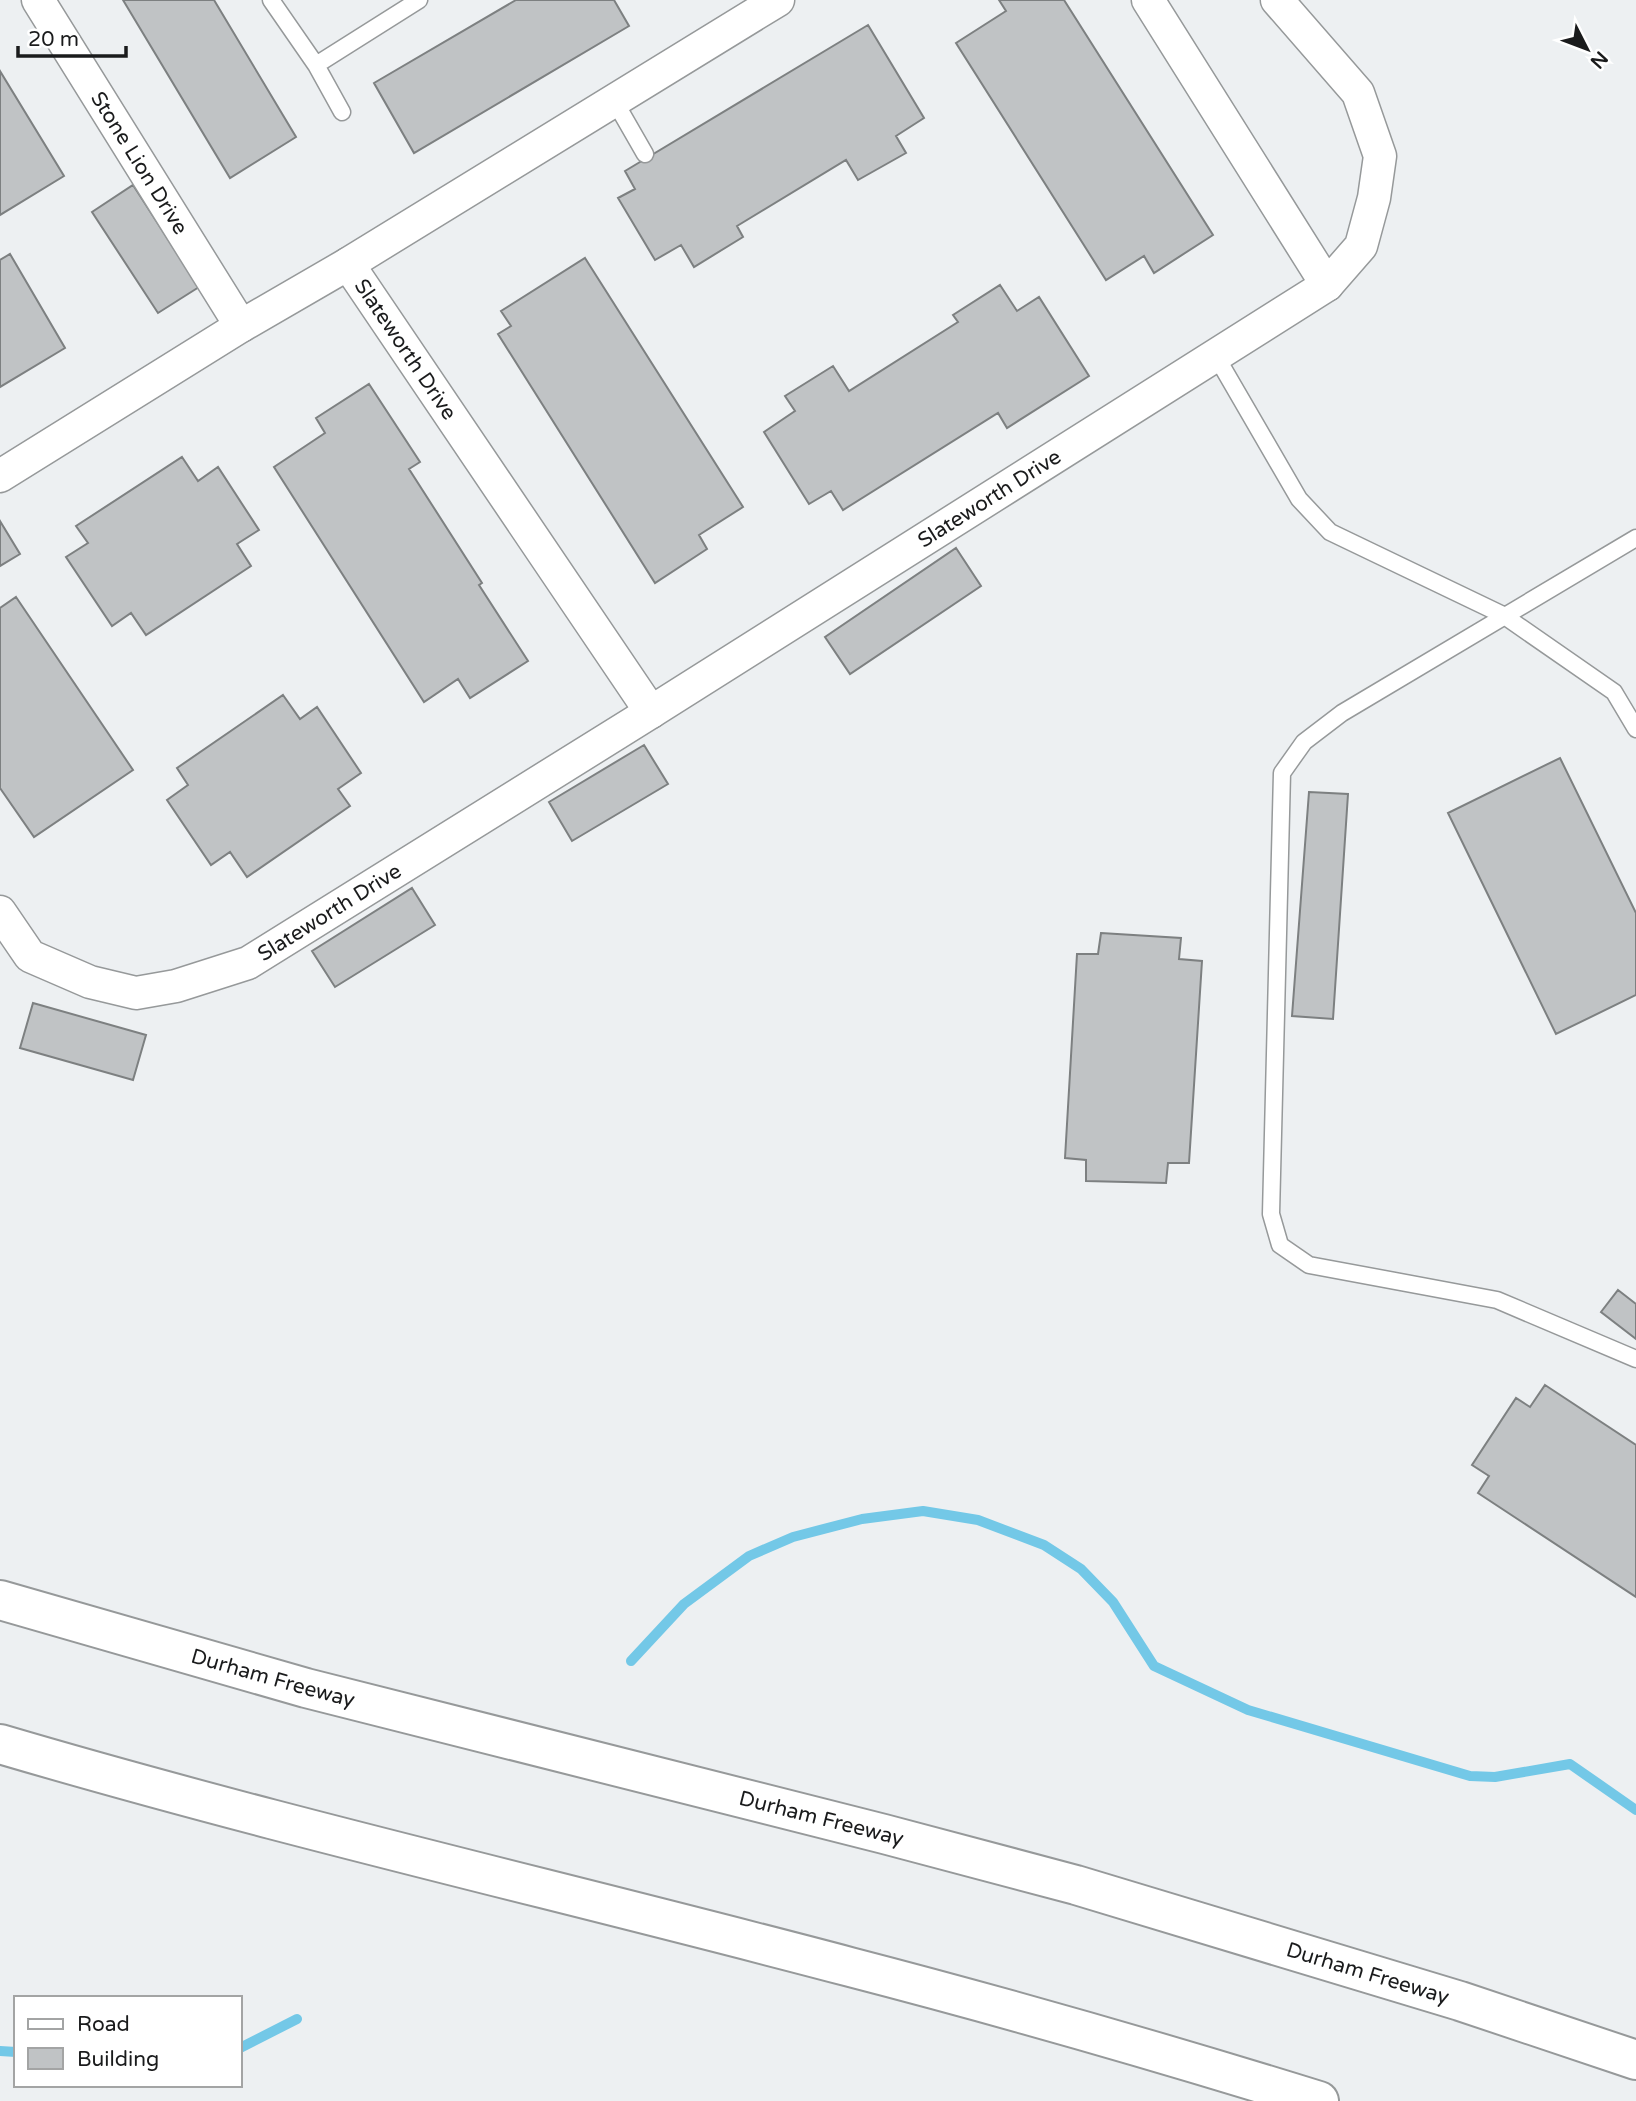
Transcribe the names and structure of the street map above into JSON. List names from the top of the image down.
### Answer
{
  "streets": {
    "highway": ["Durham Freeway"],
    "street": ["Stone Lion Drive", "Slateworth Drive"]
  },
  "crossings": [
    ["Stone Lion Drive", "Slateworth Drive"]
  ],
  "legend": ["Road", "Building"],
  "scale_bar": "20 m",
  "north": "bottom right"
}
